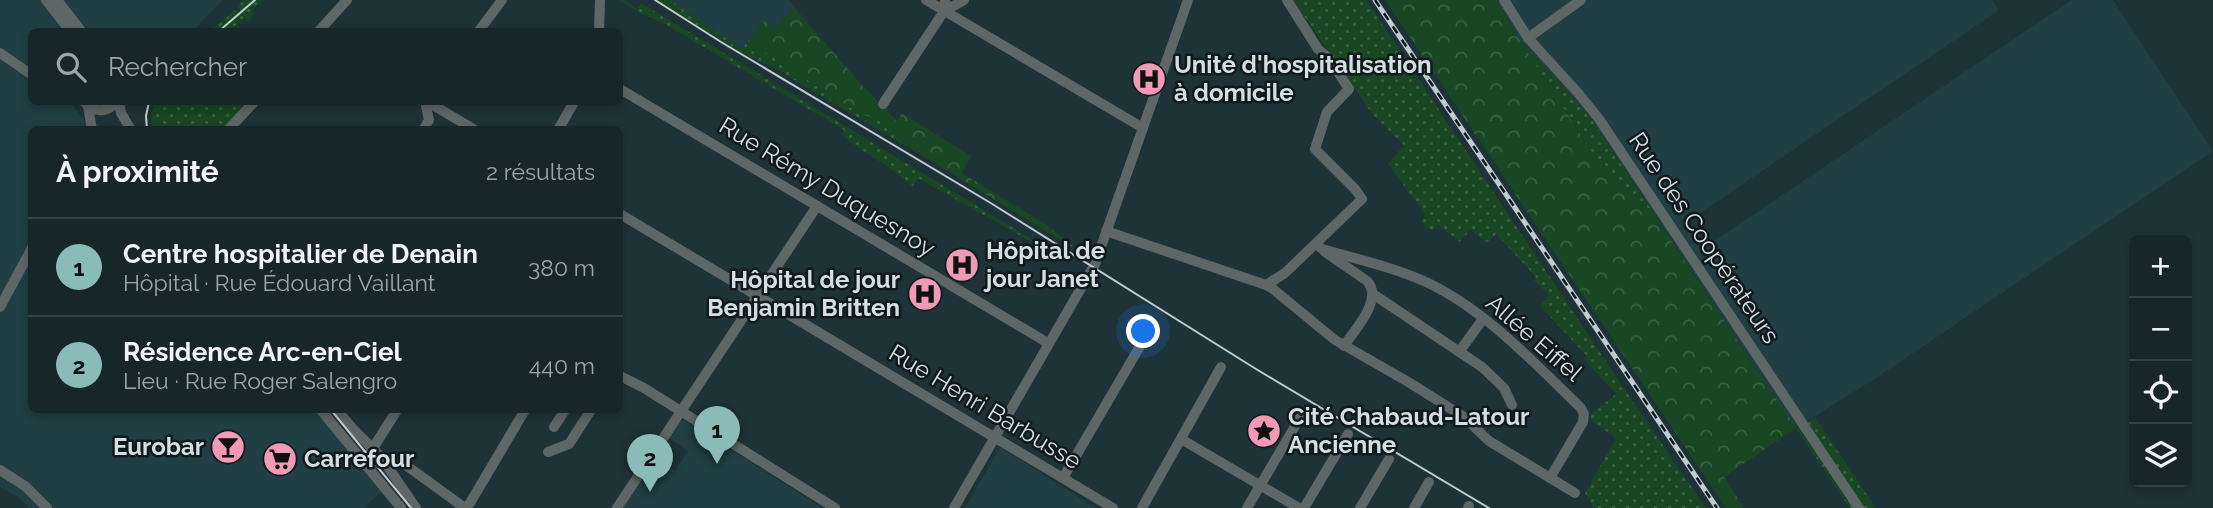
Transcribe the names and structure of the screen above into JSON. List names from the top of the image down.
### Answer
{
  "streets": {
    "street": [
      "Rue Rémy Duquesnoy",
      "Rue des Coopérateurs",
      "Allée Eiffel",
      "Rue Henri Barbusse"
    ]
  },
  "places": {
    "hospital": ["Unité d'hospitalisation à domicile", "Hôpital de jour Janet", "Hôpital de jour Benjamin Britten"],
    "place": ["Cité Chabaud-Latour Ancienne"],
    "bar": ["Eurobar"],
    "supermarket": ["Carrefour"]
  },
  "page": {
    "search": "Rechercher",
    "heading": ["À proximité", "2 résultats"],
    "list": [
      {
        "mark": "1",
        "name": "Centre hospitalier de Denain",
        "note": "Hôpital · Rue Édouard Vaillant",
        "value": "380 m"
      },
      {
        "mark": "2",
        "name": "Résidence Arc-en-Ciel",
        "note": "Lieu · Rue Roger Salengro",
        "value": "440 m"
      }
    ],
    "map_buttons": ["+", "−"],
    "pins": ["1", "2"]
  }
}
